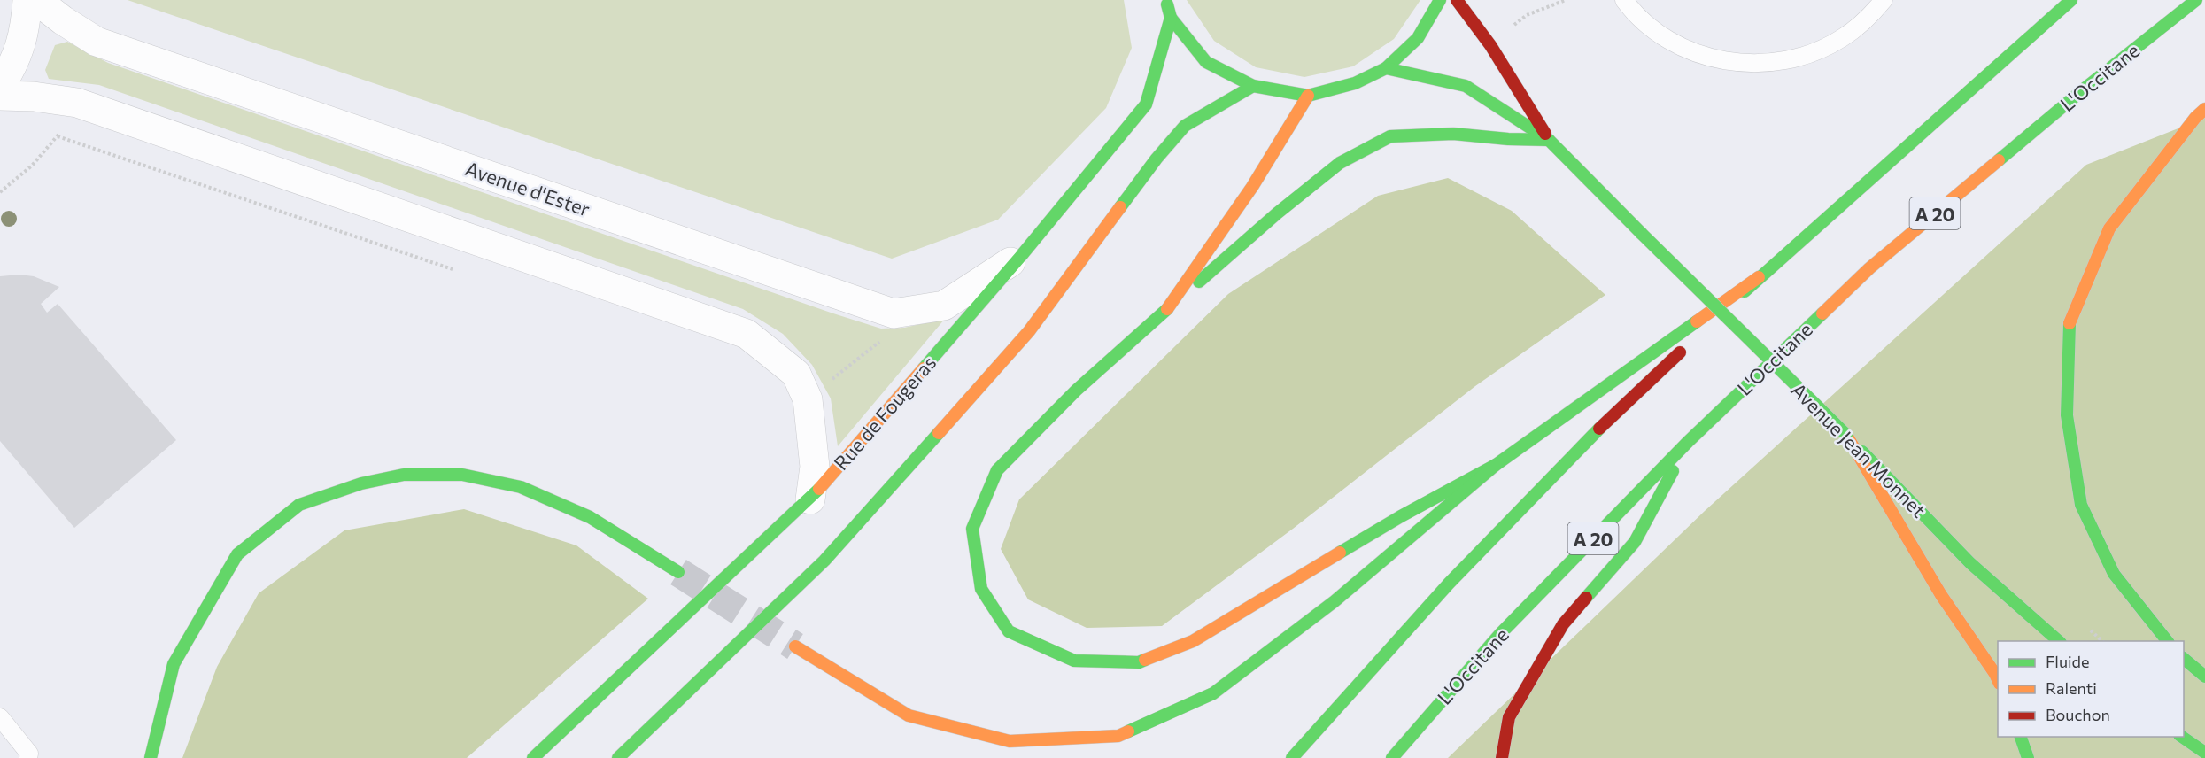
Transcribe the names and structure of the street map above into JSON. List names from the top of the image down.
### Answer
{
  "streets": {
    "main road": [
      "L'Occitane",
      "A 20",
      "Rue de Fougeras",
      "Avenue Jean Monnet"
    ],
    "street": ["Avenue d'Ester"]
  },
  "crossings": [
    ["Avenue d'Ester", "Rue de Fougeras"]
  ],
  "legend": ["Fluide", "Ralenti", "Bouchon"]
}
